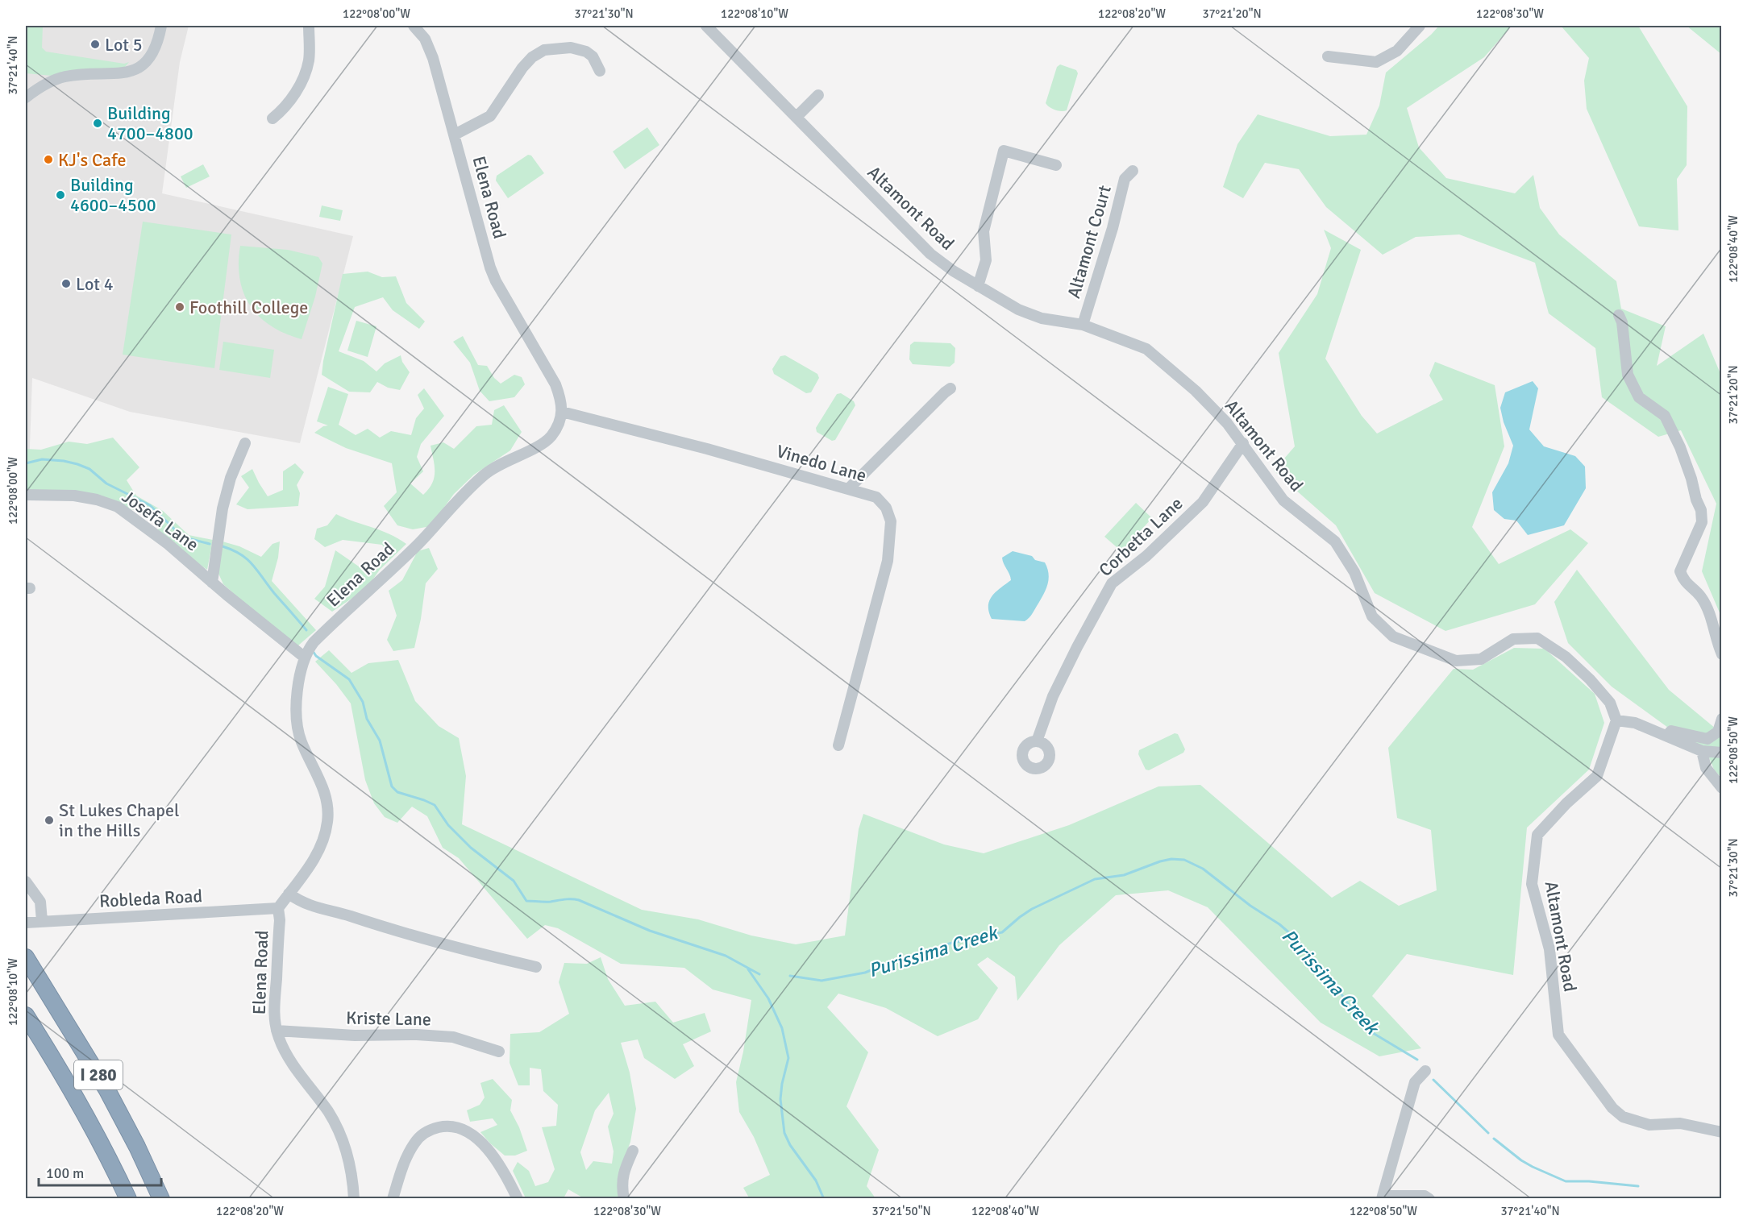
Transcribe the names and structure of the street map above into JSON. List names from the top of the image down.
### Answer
{
  "streets": {
    "highway": ["I 280"],
    "street": [
      "Elena Road",
      "Altamont Road",
      "Altamont Court",
      "Vinedo Lane",
      "Josefa Lane",
      "Corbetta Lane",
      "Robleda Road",
      "Kriste Lane"
    ]
  },
  "crossings": [
    ["Elena Road", "Vinedo Lane"],
    ["Elena Road", "Josefa Lane"],
    ["Elena Road", "Robleda Road"],
    ["Elena Road", "Kriste Lane"],
    ["Altamont Road", "Altamont Court"],
    ["Altamont Road", "Corbetta Lane"]
  ],
  "water": ["Purissima Creek"],
  "places": [
    "Lot 5",
    "Building 4700–4800",
    "KJ's Cafe",
    "Building 4600–4500",
    "Lot 4",
    "Foothill College",
    "St Lukes Chapel in the Hills"
  ],
  "scale_bar": "100 m",
  "coordinates": [
    "122°08'00\"W",
    "37°21'30\"N",
    "122°08'10\"W",
    "122°08'20\"W",
    "37°21'20\"N",
    "122°08'30\"W",
    "37°21'40\"N",
    "122°08'40\"W",
    "122°08'50\"W",
    "37°21'50\"N"
  ]
}
